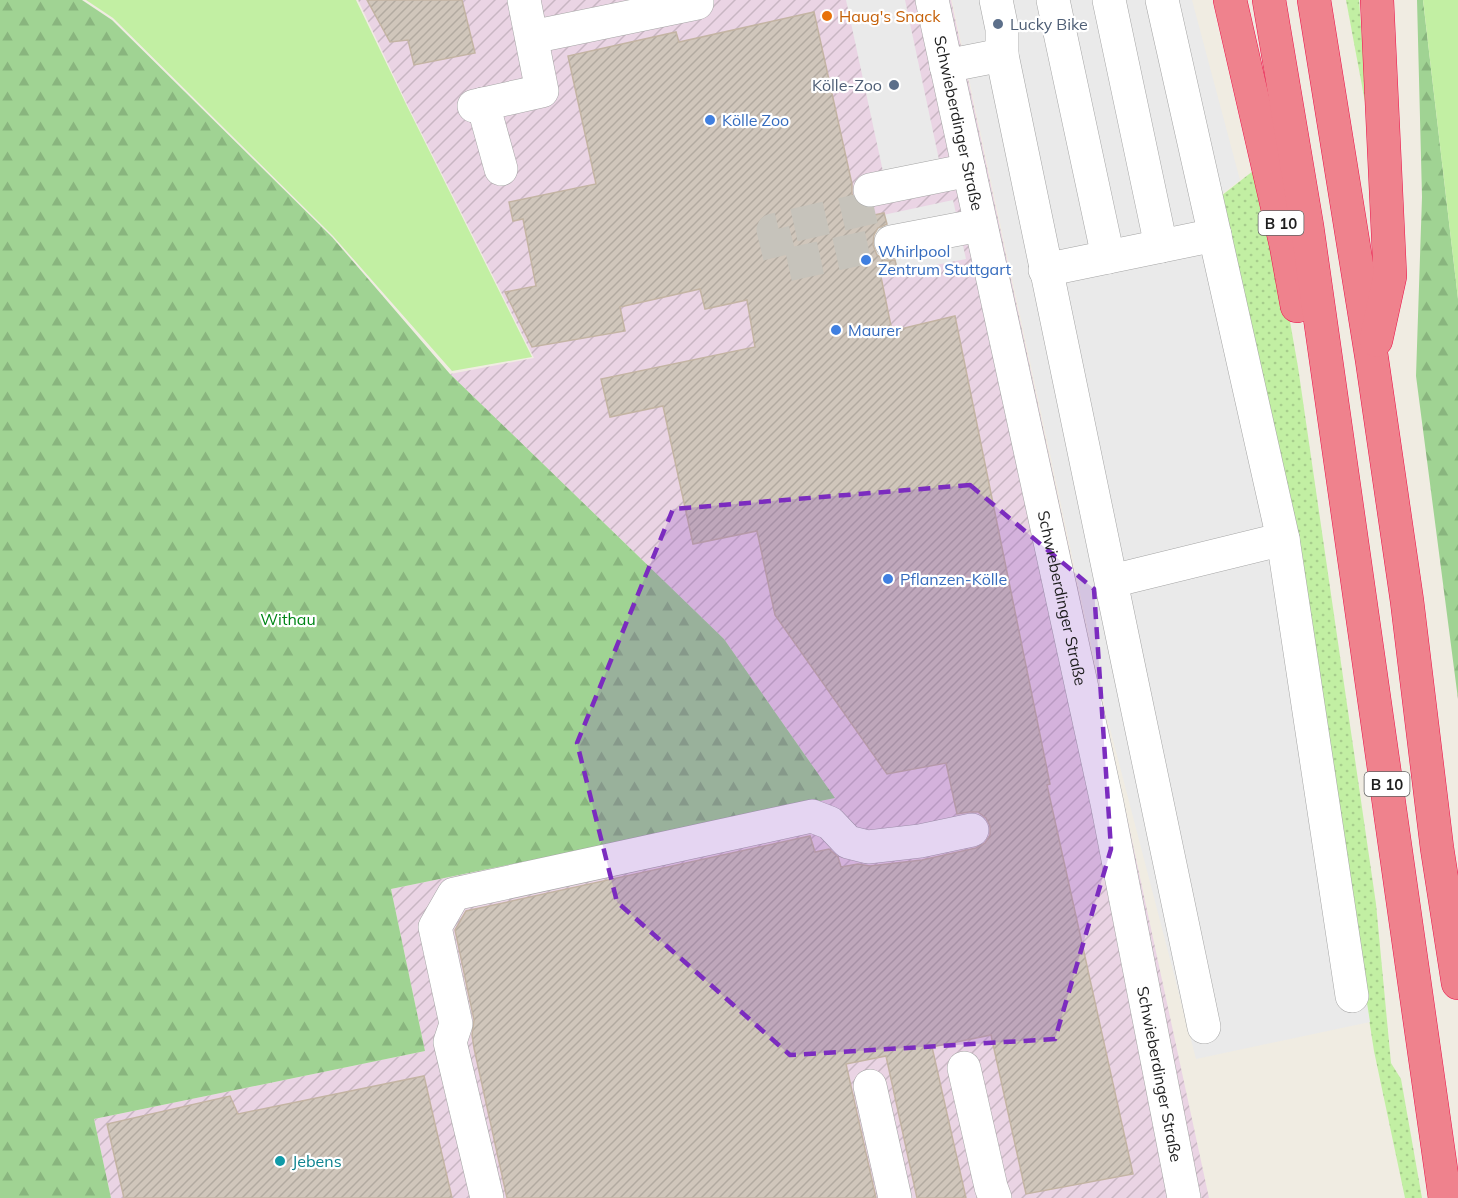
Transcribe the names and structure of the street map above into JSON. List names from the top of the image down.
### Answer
{
  "streets": {
    "highway": ["B 10"],
    "street": ["Schwieberdinger Straße"]
  },
  "parks": ["Withau"],
  "places": [
    "Haug's Snack",
    "Lucky Bike",
    "Kölle-Zoo",
    "Kölle Zoo",
    "Whirlpool Zentrum Stuttgart",
    "Maurer",
    "Pflanzen-Kölle",
    "Jebens"
  ]
}
